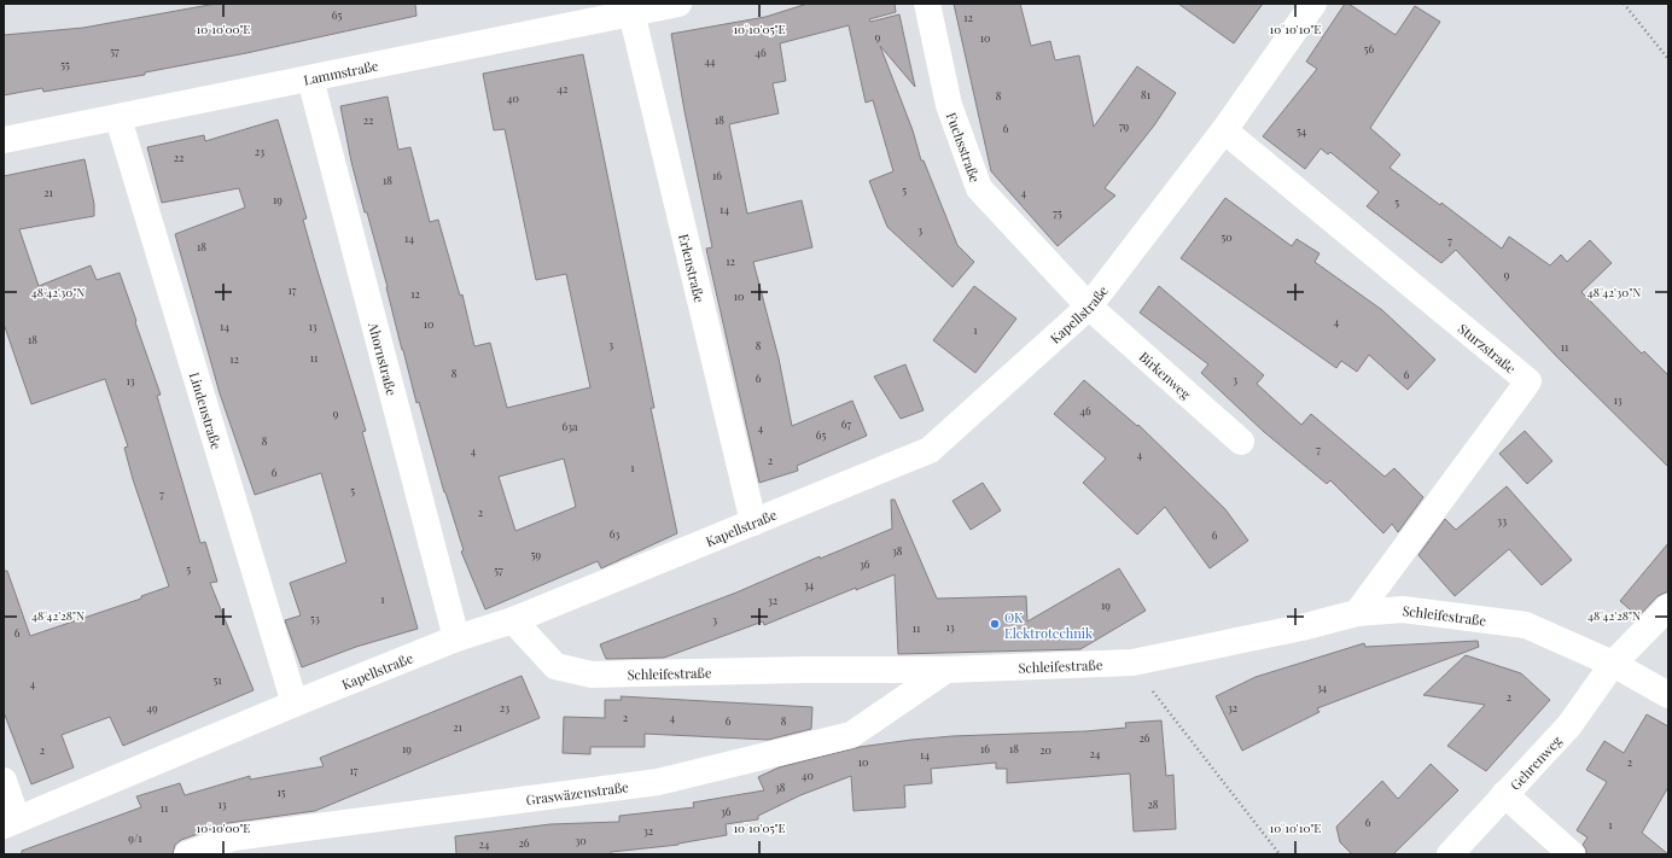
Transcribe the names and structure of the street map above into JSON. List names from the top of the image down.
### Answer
{
  "streets": {
    "street": [
      "Lammstraße",
      "Fuchsstraße",
      "Erlenstraße",
      "Kapellstraße",
      "Sturzstraße",
      "Ahornstraße",
      "Birkenweg",
      "Lindenstraße",
      "Schleifestraße",
      "Gehrenweg",
      "Graswäzenstraße"
    ]
  },
  "crossings": [
    ["Lammstraße", "Erlenstraße"],
    ["Lammstraße", "Ahornstraße"],
    ["Lammstraße", "Lindenstraße"],
    ["Fuchsstraße", "Kapellstraße"],
    ["Fuchsstraße", "Birkenweg"],
    ["Erlenstraße", "Kapellstraße"],
    ["Kapellstraße", "Sturzstraße"],
    ["Kapellstraße", "Ahornstraße"],
    ["Kapellstraße", "Birkenweg"],
    ["Kapellstraße", "Lindenstraße"],
    ["Kapellstraße", "Schleifestraße"],
    ["Sturzstraße", "Schleifestraße"],
    ["Schleifestraße", "Gehrenweg"],
    ["Schleifestraße", "Graswäzenstraße"]
  ],
  "places": ["OK Elektrotechnik"],
  "house_numbers": [
    "65",
    "12",
    "9",
    "10",
    "56",
    "57",
    "46",
    "44",
    "55",
    "42",
    "81",
    "8",
    "40",
    "22",
    "18",
    "79",
    "6",
    "54",
    "23",
    "22",
    "16",
    "18",
    "5",
    "21",
    "4",
    "19",
    "5",
    "14",
    "75",
    "3",
    "50",
    "14",
    "7",
    "18",
    "12",
    "9",
    "17",
    "12",
    "10",
    "4",
    "10",
    "14",
    "13",
    "1",
    "18",
    "3",
    "8",
    "11",
    "11",
    "12",
    "8",
    "6",
    "6",
    "3",
    "13",
    "13",
    "46",
    "9",
    "67",
    "63a",
    "4",
    "65",
    "8",
    "7",
    "4",
    "4",
    "2",
    "1",
    "6",
    "5",
    "7",
    "2",
    "33",
    "63",
    "6",
    "38",
    "59",
    "36",
    "5",
    "57",
    "34",
    "1",
    "32",
    "19",
    "53",
    "3",
    "13",
    "11",
    "6",
    "51",
    "4",
    "34",
    "2",
    "49",
    "23",
    "32",
    "2",
    "4",
    "6",
    "8",
    "21",
    "26",
    "19",
    "16",
    "18",
    "2",
    "20",
    "24",
    "14",
    "10",
    "2",
    "17",
    "40",
    "38",
    "15",
    "13",
    "28",
    "11",
    "36",
    "6",
    "1",
    "32",
    "9/1",
    "30",
    "26",
    "24"
  ],
  "coordinates": [
    "10°10'00\"E",
    "10°10'05\"E",
    "10°10'10\"E",
    "48°42'30\"N",
    "48°42'28\"N"
  ]
}
